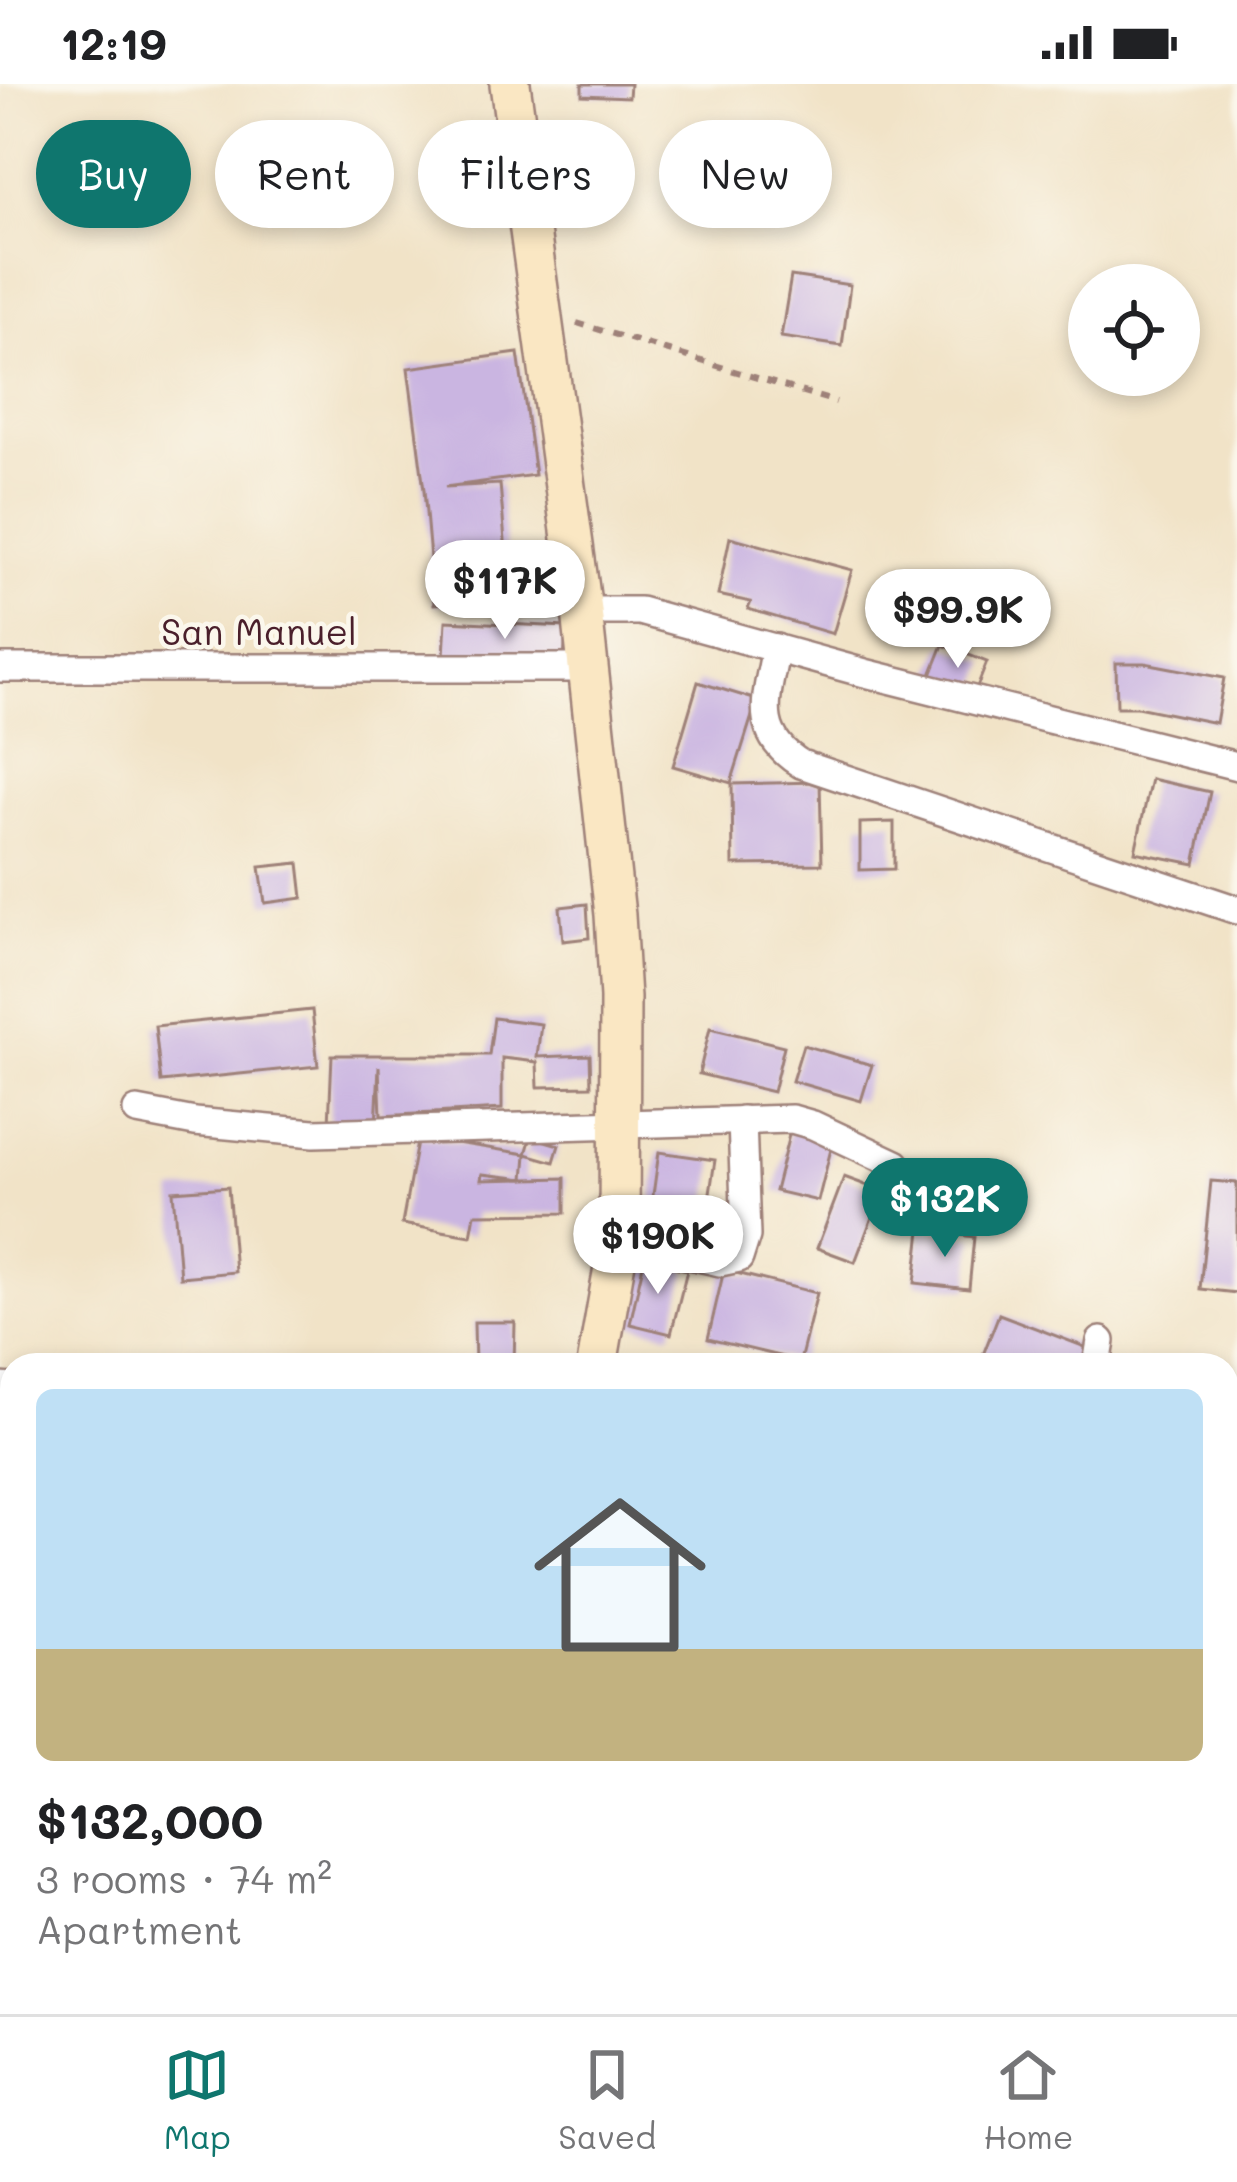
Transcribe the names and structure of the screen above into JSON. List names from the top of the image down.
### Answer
{
  "streets": {
    "street": ["San Manuel"]
  },
  "page": {
    "status": "12:19",
    "chip": [
      "Buy",
      "Rent",
      "Filters",
      "New"
    ],
    "price": [
      "$117K",
      "$99.9K",
      "$132K",
      "$190K"
    ],
    "list": [
      {
        "name": "$132,000",
        "note": "3 rooms · 74 m² · Apartment"
      }
    ],
    "tabs": ["Map", "Saved", "Home"]
  }
}
